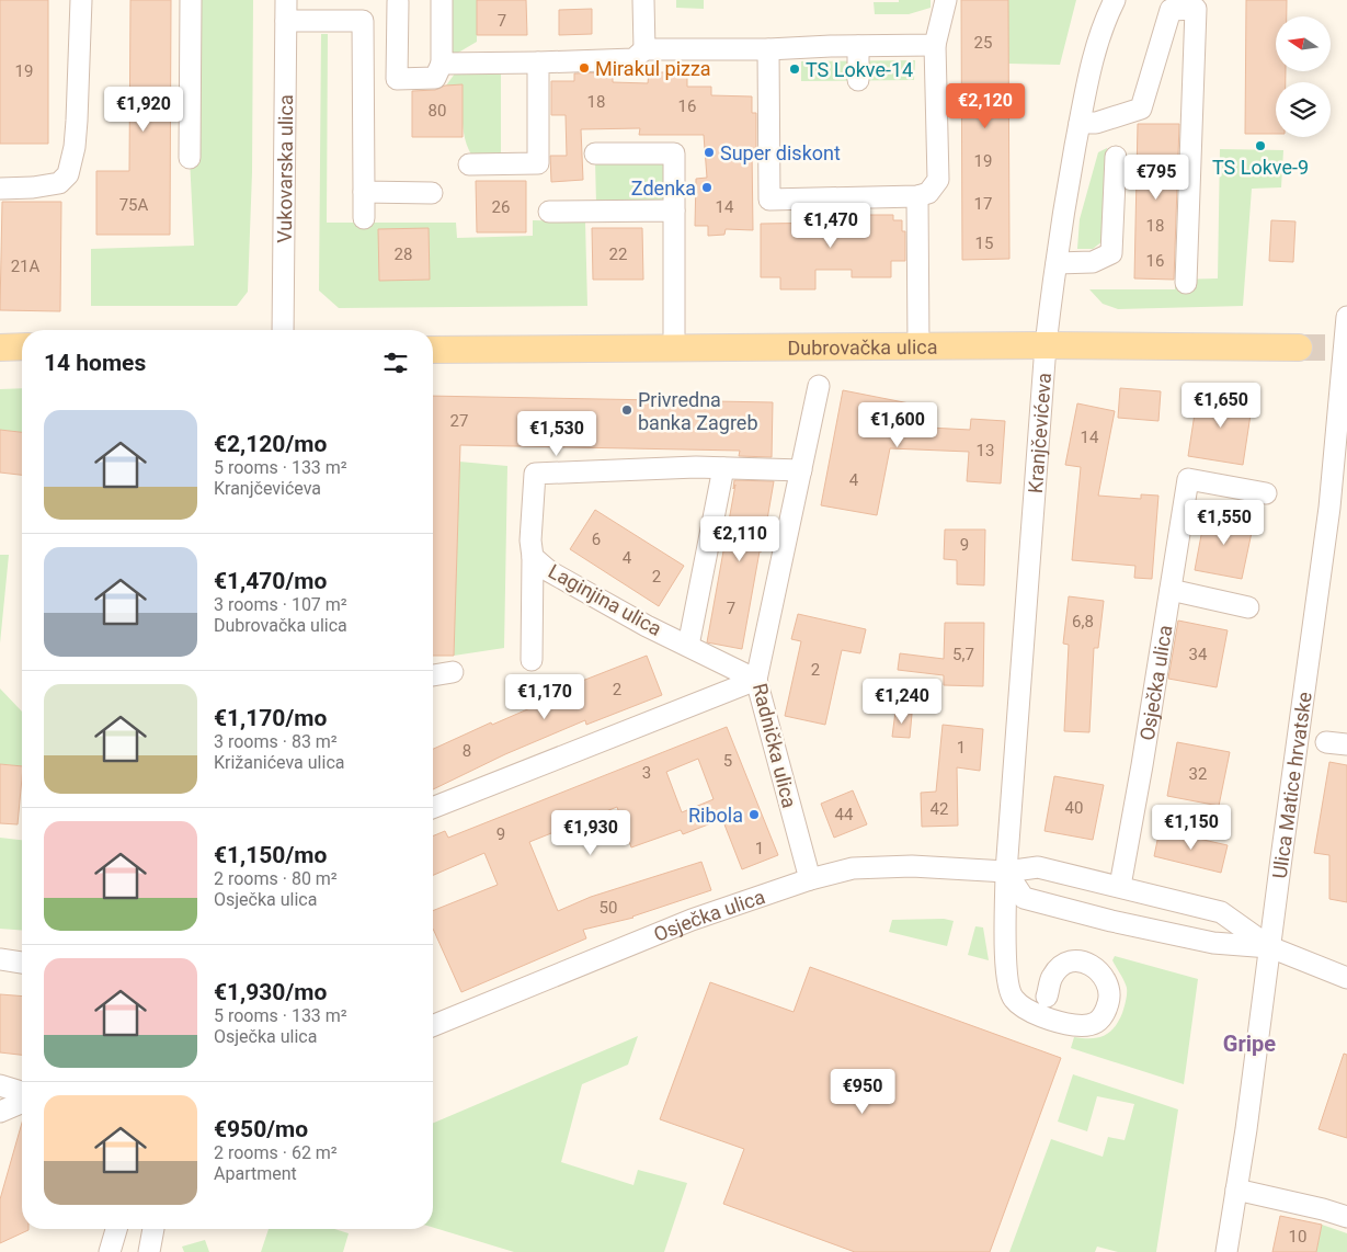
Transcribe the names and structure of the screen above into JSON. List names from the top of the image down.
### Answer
{
  "streets": {
    "main road": ["Dubrovačka ulica"],
    "street": [
      "Vukovarska ulica",
      "Kranjčevićeva",
      "Laginjina ulica",
      "Osječka ulica",
      "Radnička ulica",
      "Ulica Matice hrvatske"
    ]
  },
  "crossings": [
    ["Dubrovačka ulica", "Kranjčevićeva"],
    ["Kranjčevićeva", "Osječka ulica"],
    ["Laginjina ulica", "Radnička ulica"],
    ["Osječka ulica", "Radnička ulica"],
    ["Osječka ulica", "Ulica Matice hrvatske"]
  ],
  "districts": ["Gripe"],
  "places": [
    "Mirakul pizza",
    "TS Lokve-14",
    "TS Lokve-9",
    "Super diskont",
    "Zdenka",
    "Privredna banka Zagreb",
    "Ribola"
  ],
  "house_numbers": [
    "7",
    "25",
    "19",
    "18",
    "16",
    "80",
    "19",
    "17",
    "75A",
    "26",
    "14",
    "18",
    "15",
    "28",
    "22",
    "16",
    "21A",
    "27",
    "14",
    "13",
    "4",
    "6",
    "9",
    "4",
    "2",
    "7",
    "6,8",
    "5,7",
    "34",
    "2",
    "2",
    "1",
    "8",
    "5",
    "3",
    "32",
    "40",
    "42",
    "44",
    "9",
    "1",
    "50",
    "10"
  ],
  "north": "left",
  "page": {
    "price": [
      "€2,120",
      "€1,920",
      "€795",
      "€1,470",
      "€1,650",
      "€1,600",
      "€1,530",
      "€1,550",
      "€2,110",
      "€1,170",
      "€1,240",
      "€1,150",
      "€1,930",
      "€950"
    ],
    "heading": "14 homes",
    "list": [
      {
        "name": "€2,120/mo",
        "note": "5 rooms · 133 m² · Kranjčevićeva"
      },
      {
        "name": "€1,470/mo",
        "note": "3 rooms · 107 m² · Dubrovačka ulica"
      },
      {
        "name": "€1,170/mo",
        "note": "3 rooms · 83 m² · Križanićeva ulica"
      },
      {
        "name": "€1,150/mo",
        "note": "2 rooms · 80 m² · Osječka ulica"
      },
      {
        "name": "€1,930/mo",
        "note": "5 rooms · 133 m² · Osječka ulica"
      },
      {
        "name": "€950/mo",
        "note": "2 rooms · 62 m² · Apartment"
      }
    ]
  }
}
